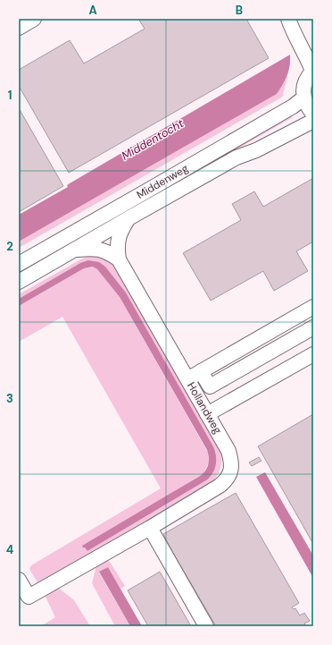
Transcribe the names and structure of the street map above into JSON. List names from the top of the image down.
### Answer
{
  "streets": {
    "street": ["Middenweg", "Hollandweg"]
  },
  "crossings": [
    ["Middenweg", "Hollandweg"]
  ],
  "water": ["Middentocht"],
  "grid": {
    "columns": ["A", "B"],
    "rows": [
      "1",
      "2",
      "3",
      "4"
    ]
  }
}
